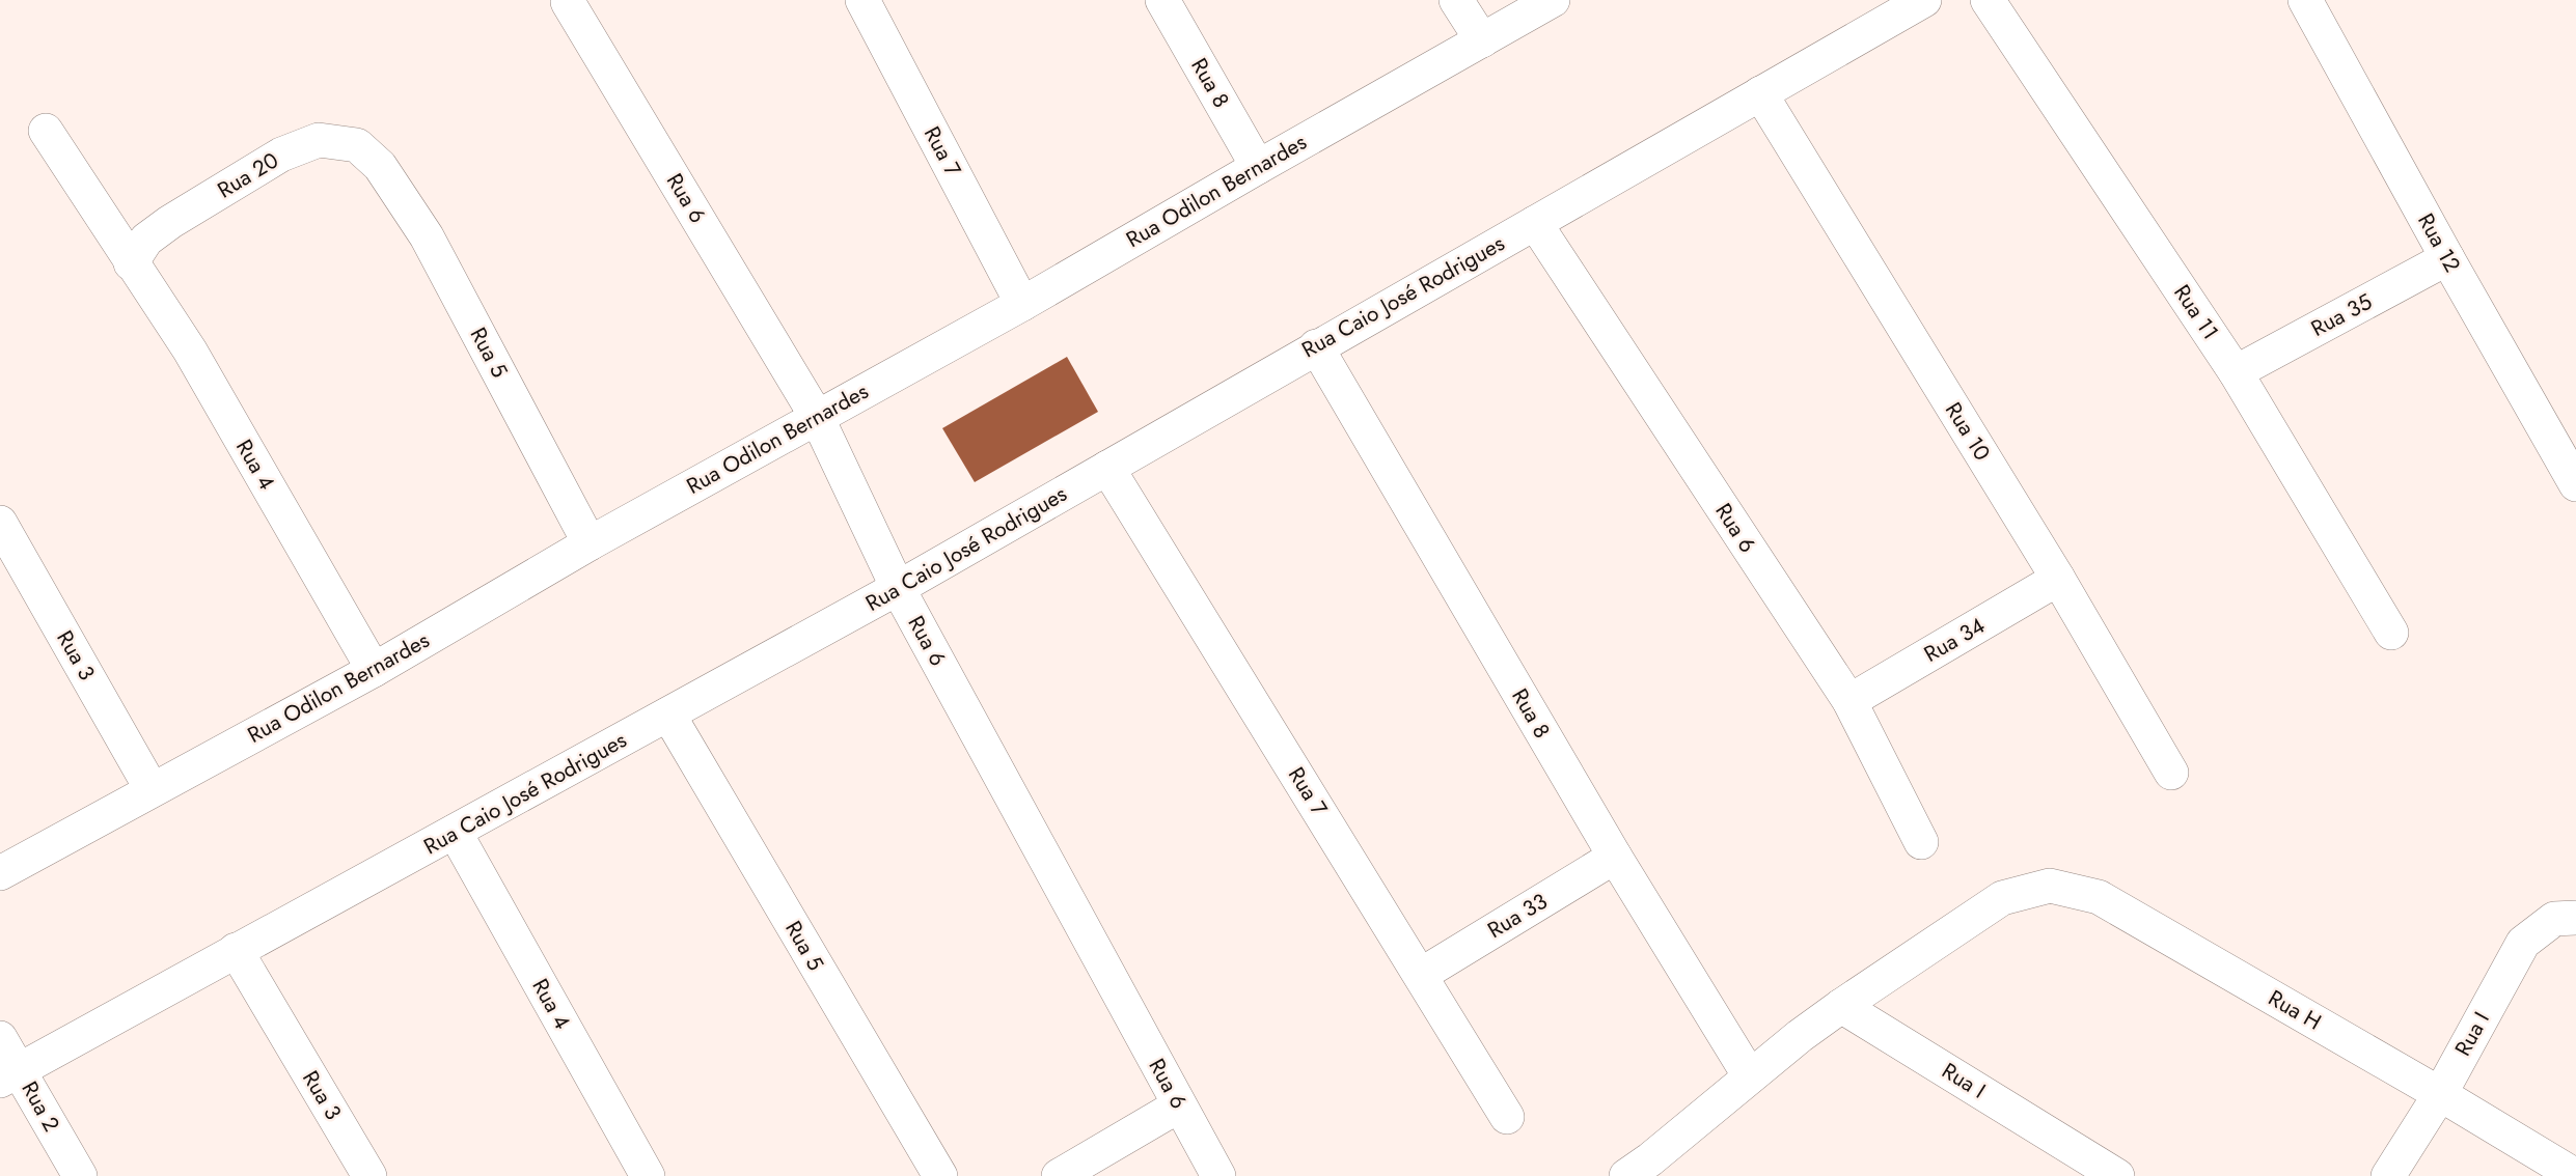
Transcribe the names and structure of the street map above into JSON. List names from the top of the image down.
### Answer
{
  "streets": {
    "street": [
      "Rua 8",
      "Rua 7",
      "Rua 20",
      "Rua Odilon Bernardes",
      "Rua 6",
      "Rua 12",
      "Rua Caio José Rodrigues",
      "Rua 11",
      "Rua 35",
      "Rua 5",
      "Rua 10",
      "Rua 4",
      "Rua 34",
      "Rua 3",
      "Rua 33",
      "Rua H",
      "Rua I",
      "Rua 2"
    ]
  },
  "crossings": [
    ["Rua 8", "Rua Odilon Bernardes"],
    ["Rua 8", "Rua Caio José Rodrigues"],
    ["Rua 8", "Rua 33"],
    ["Rua 7", "Rua Odilon Bernardes"],
    ["Rua 7", "Rua Caio José Rodrigues"],
    ["Rua 7", "Rua 33"],
    ["Rua 20", "Rua 5"],
    ["Rua 20", "Rua 4"],
    ["Rua Odilon Bernardes", "Rua 6"],
    ["Rua Odilon Bernardes", "Rua 5"],
    ["Rua Odilon Bernardes", "Rua 4"],
    ["Rua Odilon Bernardes", "Rua 3"],
    ["Rua 6", "Rua Caio José Rodrigues"],
    ["Rua 6", "Rua 34"],
    ["Rua 12", "Rua 35"],
    ["Rua Caio José Rodrigues", "Rua 5"],
    ["Rua Caio José Rodrigues", "Rua 10"],
    ["Rua Caio José Rodrigues", "Rua 4"],
    ["Rua Caio José Rodrigues", "Rua 3"],
    ["Rua Caio José Rodrigues", "Rua 2"],
    ["Rua 11", "Rua 35"],
    ["Rua 10", "Rua 34"],
    ["Rua H", "Rua I"]
  ]
}
